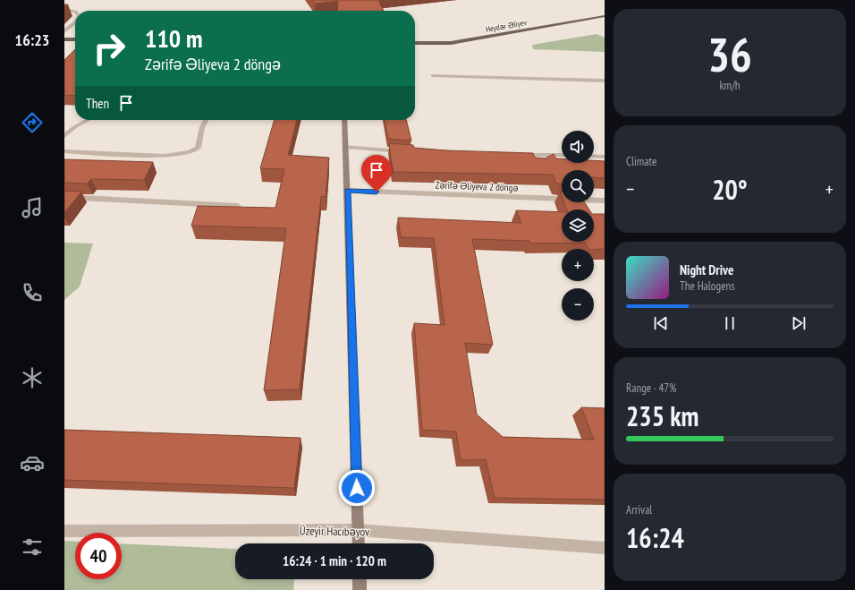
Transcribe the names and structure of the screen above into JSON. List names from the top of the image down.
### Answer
{
  "streets": {
    "main road": ["Heydər Əliyev"],
    "street": ["Zərifə Əliyeva 2 döngə", "Üzeyir Hacıbəyov"]
  },
  "page": {
    "tabs": "16:23",
    "tile": [
      ["36", "km/h"],
      "Climate",
      ["Range · 47%", "235 km"],
      ["Arrival", "16:24"]
    ],
    "turn": ["110 m", "Zərifə Əliyeva 2 döngə"],
    "then": "Then",
    "map_buttons": ["+", "−"],
    "heat": ["−", "20°", "+"],
    "song": ["Night Drive", "The Halogens"],
    "limit": "40",
    "trip": "16:24 · 1 min · 120 m"
  }
}
